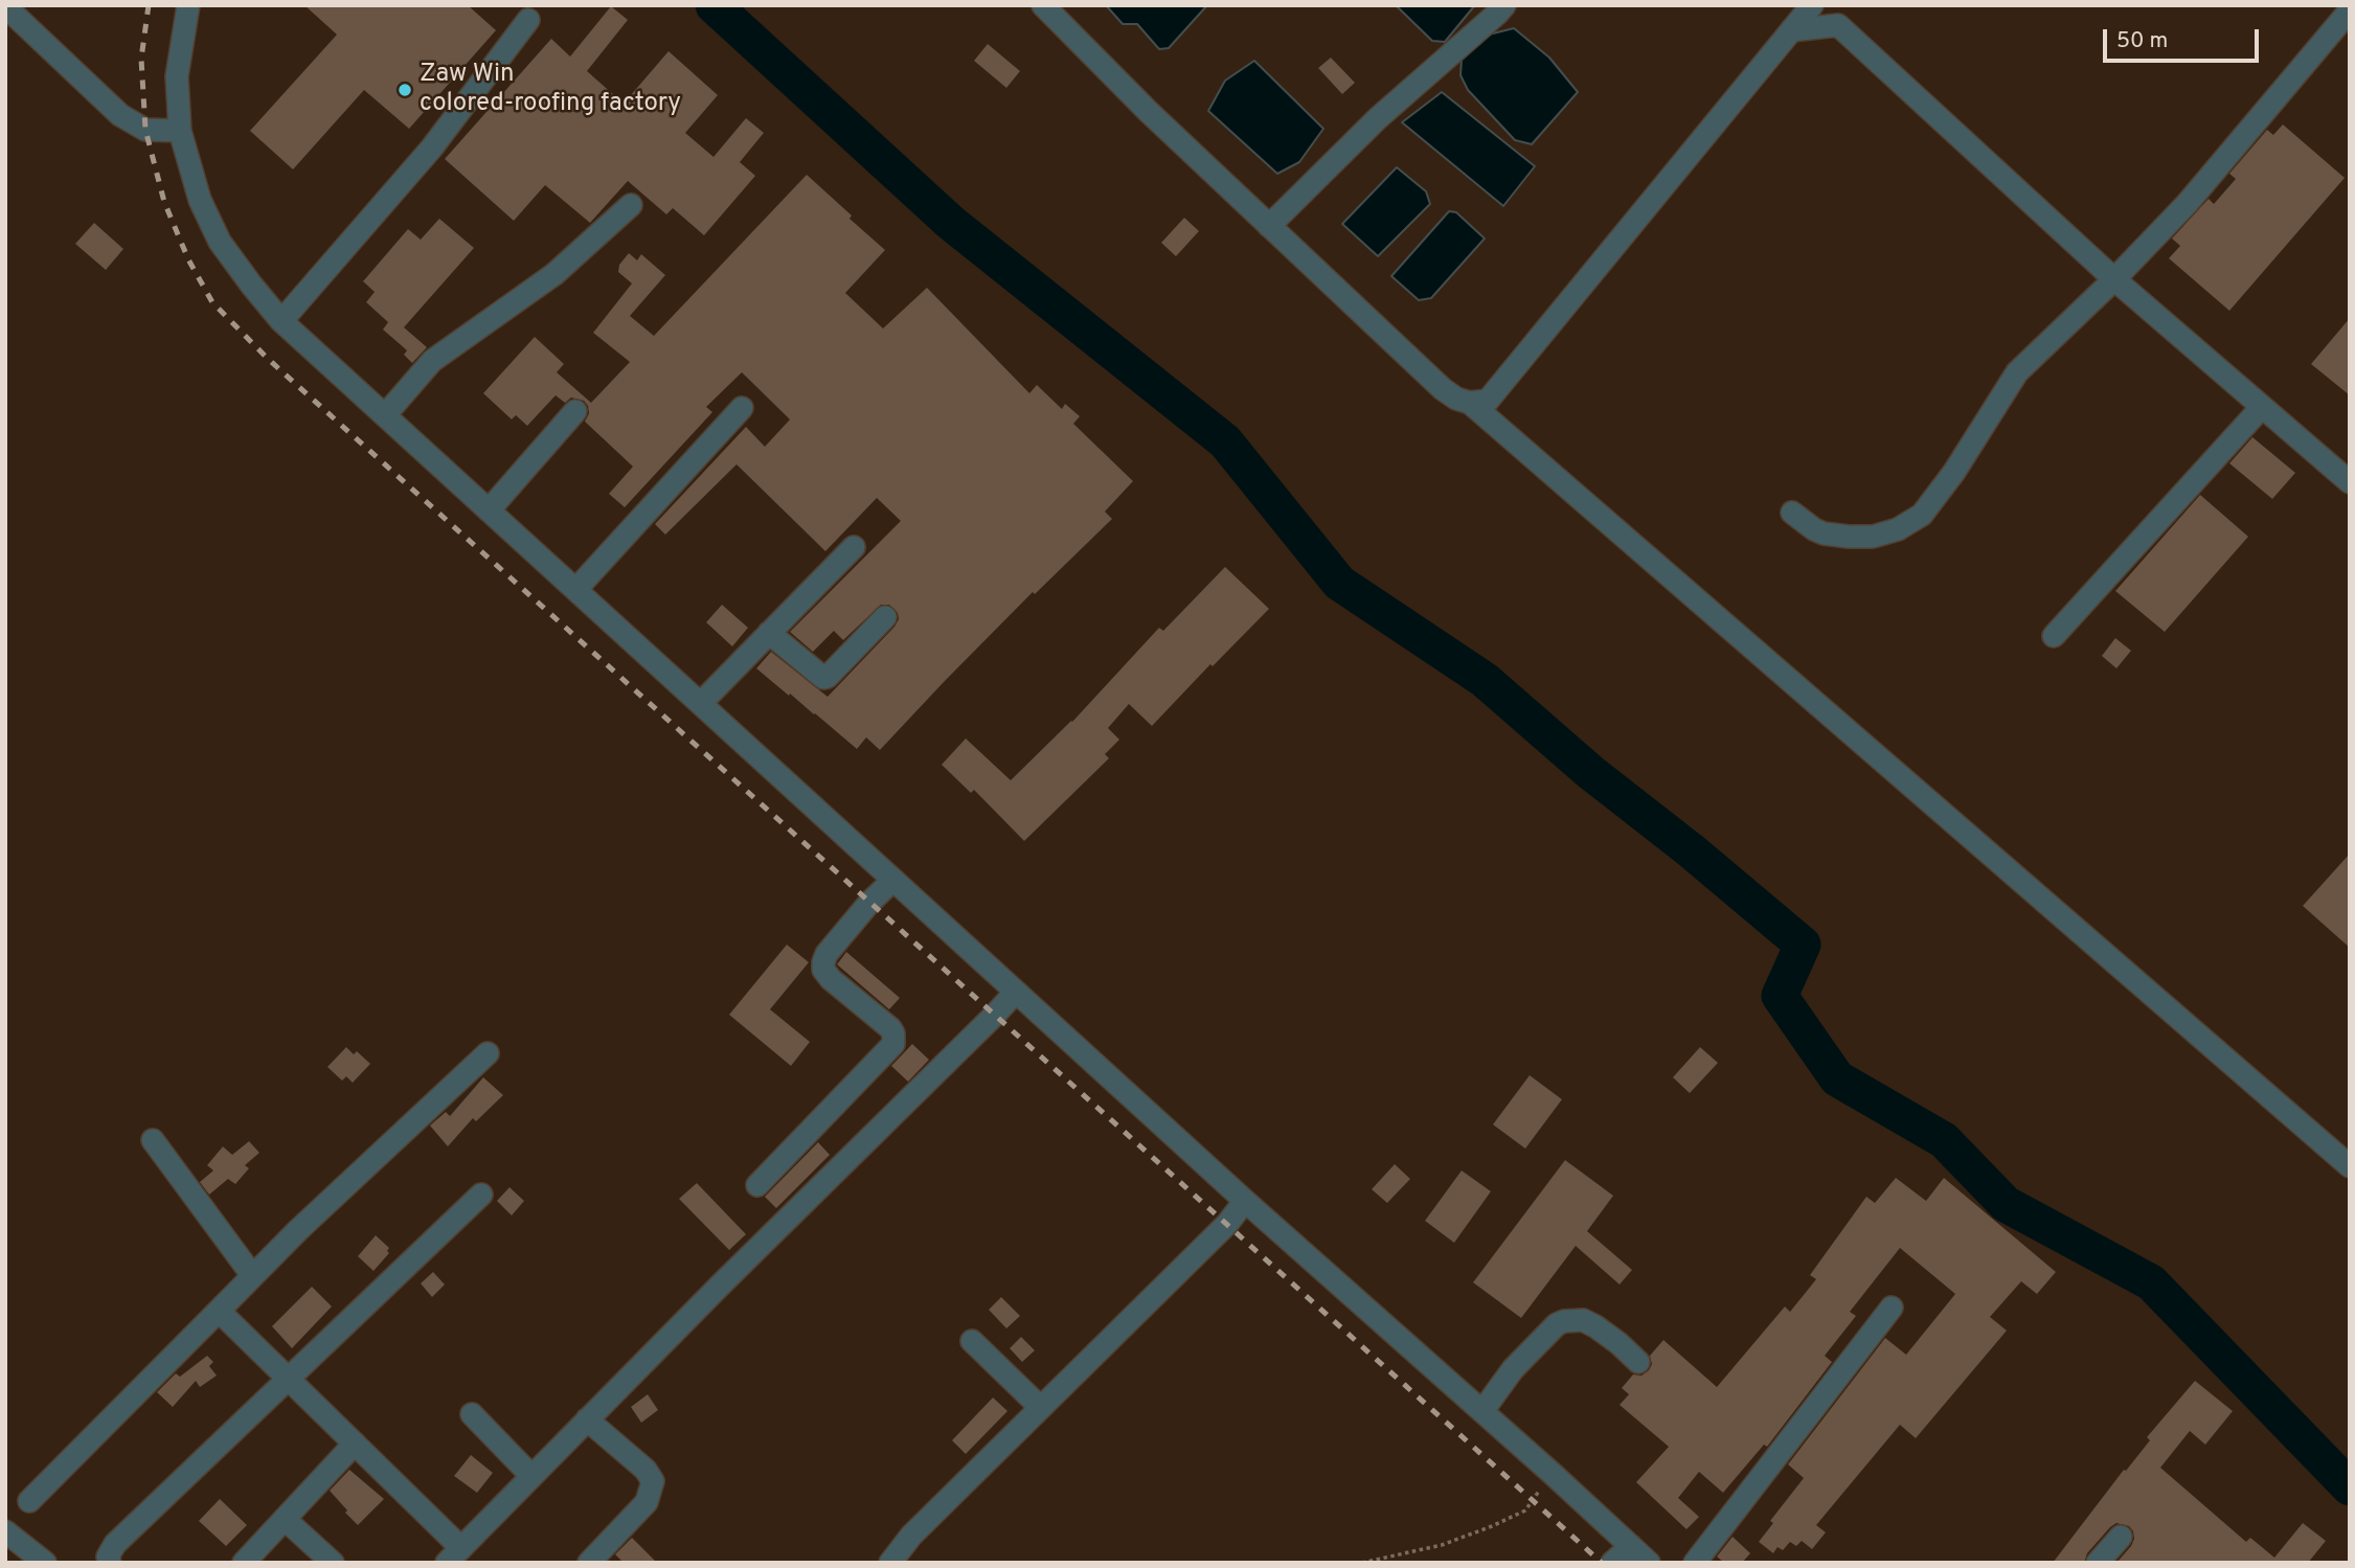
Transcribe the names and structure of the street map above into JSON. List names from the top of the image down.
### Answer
{
  "places": ["Zaw Win colored-roofing factory"],
  "scale_bar": "50 m"
}
